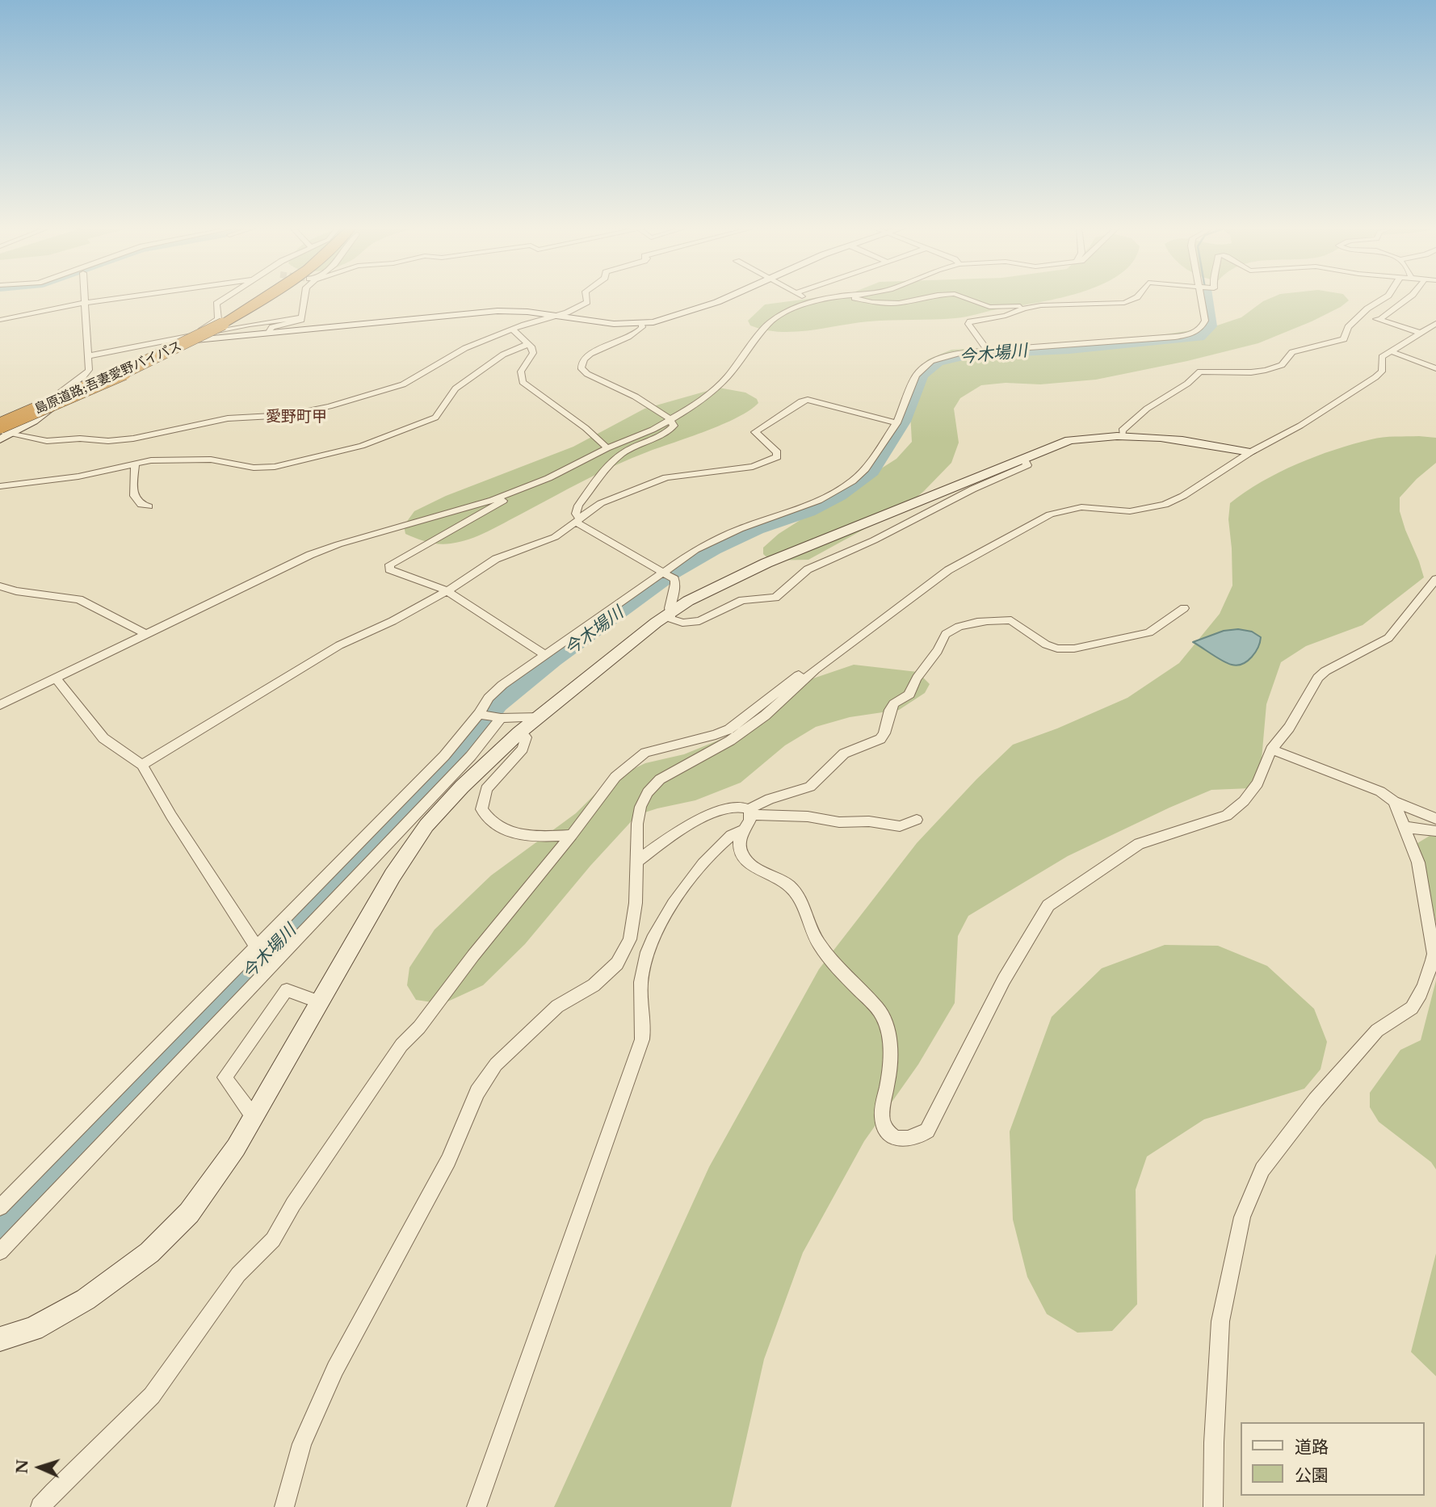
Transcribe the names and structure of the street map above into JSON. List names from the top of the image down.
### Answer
{
  "streets": {
    "highway": ["島原道路;吾妻愛野バイパス"]
  },
  "districts": ["愛野町甲"],
  "water": ["今木場川"],
  "legend": ["道路", "公園"],
  "north": "left"
}
